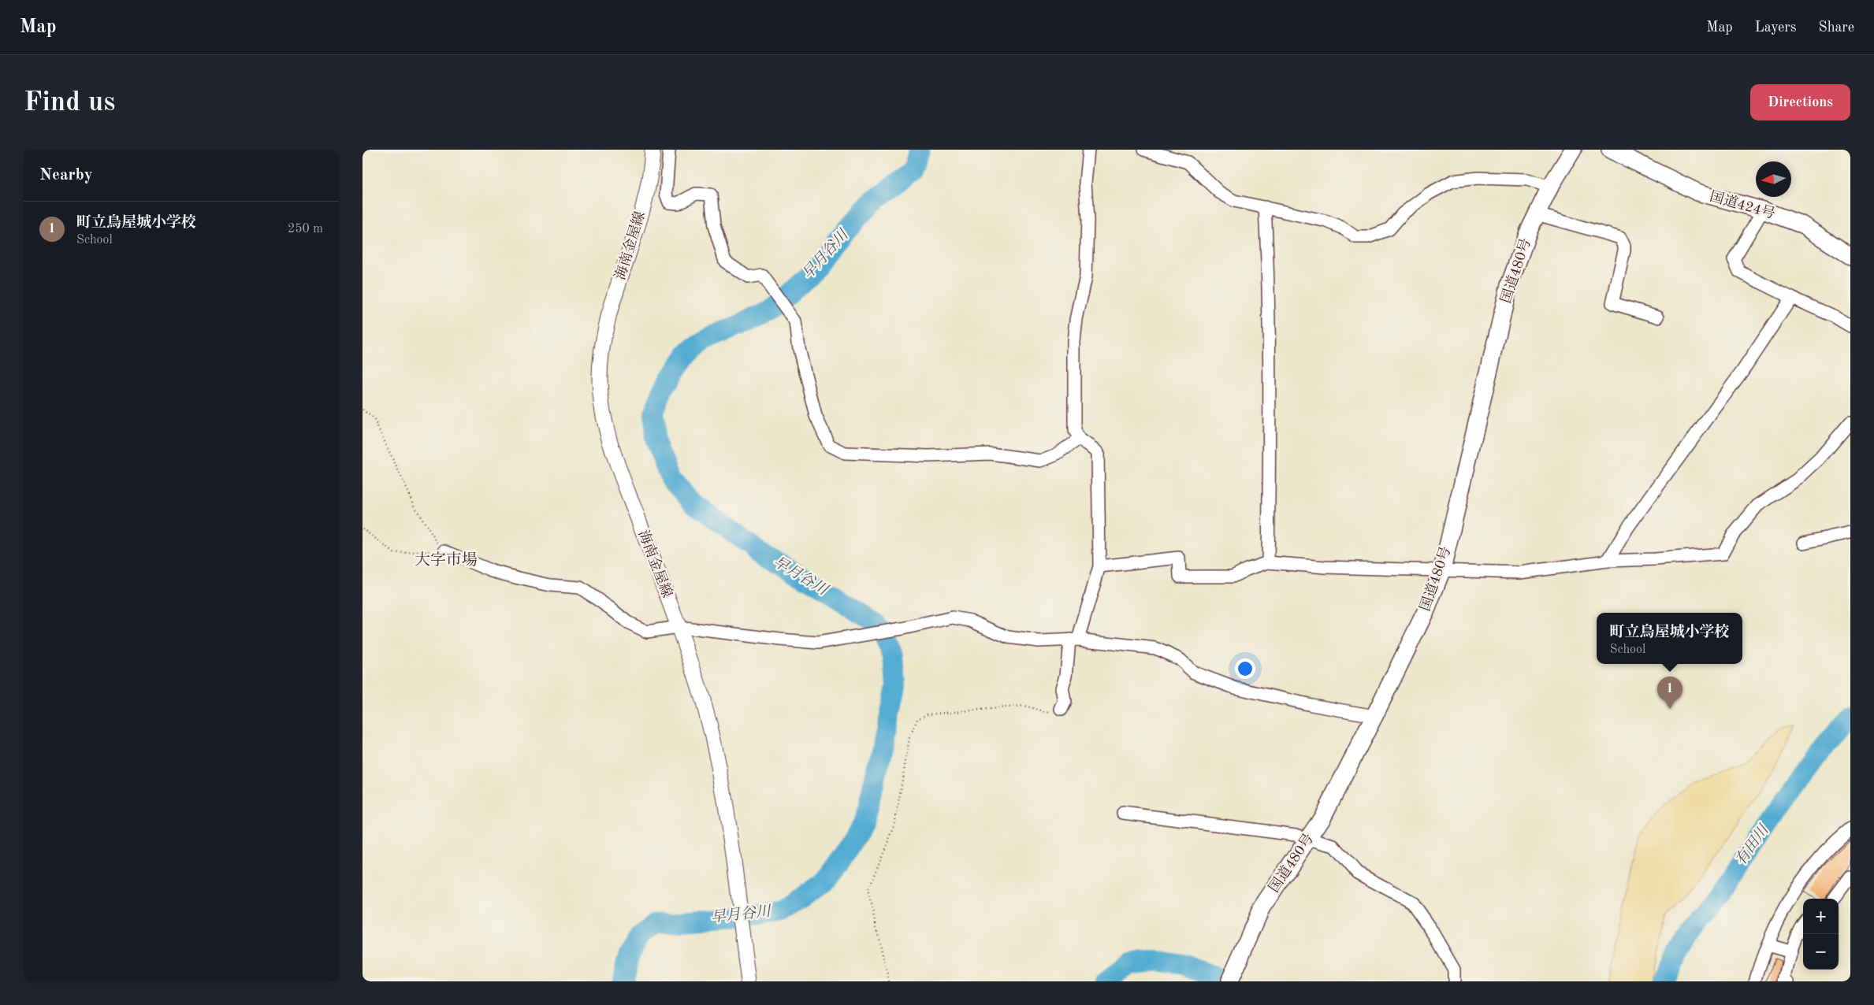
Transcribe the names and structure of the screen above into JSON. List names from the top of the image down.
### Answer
{
  "streets": {
    "highway": ["国道424号", "国道480号"],
    "main road": ["海南金屋線"]
  },
  "districts": ["大字市場"],
  "water": ["早月谷川", "有田川"],
  "north": "left",
  "page": {
    "header": "Map",
    "nav": ["Map", "Layers", "Share"],
    "buttons": "Directions",
    "title": "Find us",
    "heading": "Nearby",
    "list": [
      {
        "mark": "1",
        "name": "町立鳥屋城小学校",
        "note": "School",
        "value": "250 m"
      }
    ],
    "popup": ["町立鳥屋城小学校", "School"],
    "pins": "1",
    "map_buttons": ["+", "−"]
  }
}
